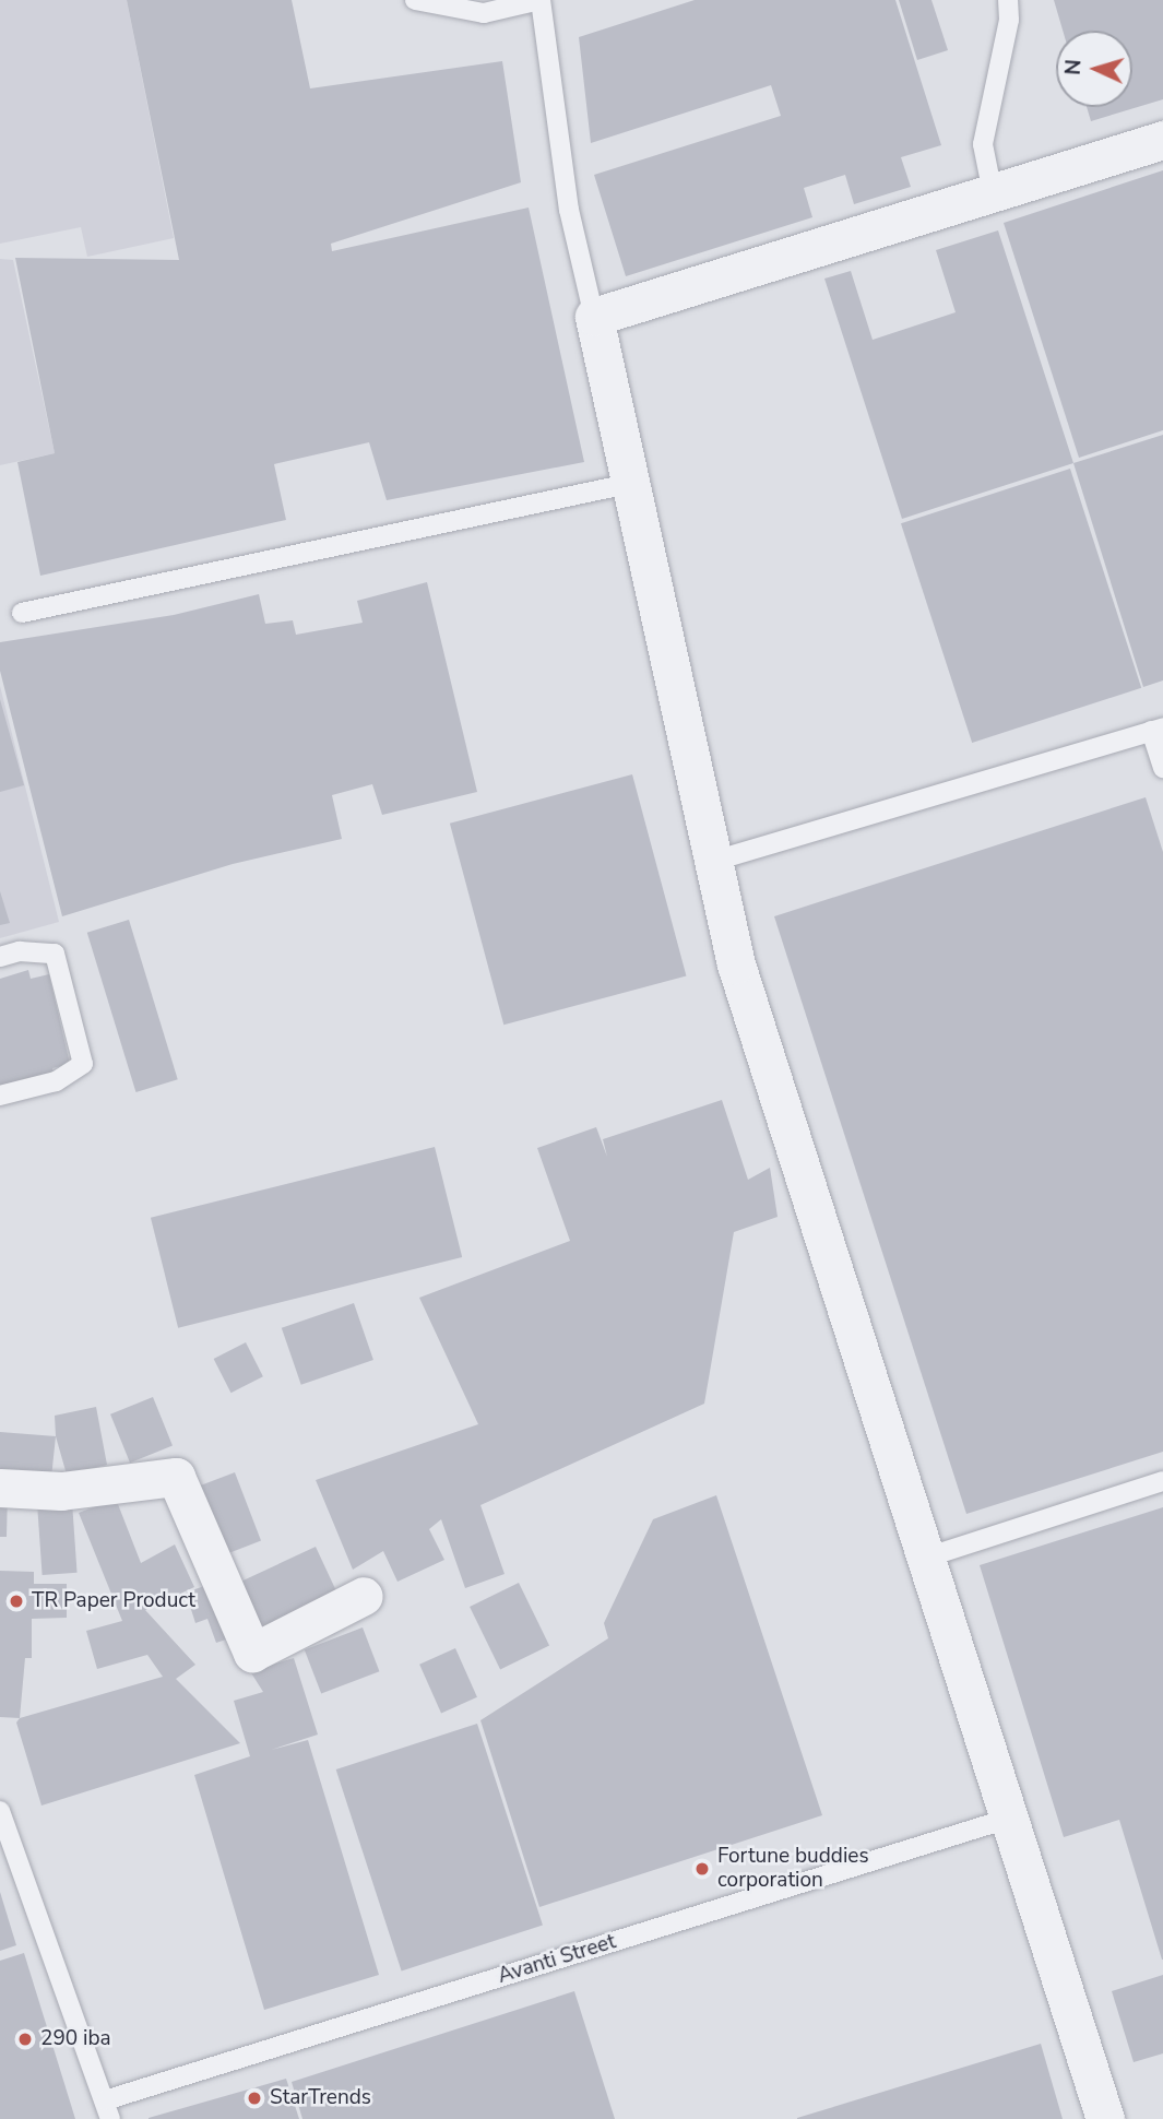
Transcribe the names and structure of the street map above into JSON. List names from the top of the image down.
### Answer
{
  "streets": {
    "lane": ["Avanti Street"]
  },
  "places": [
    "TR Paper Product",
    "Fortune buddies corporation",
    "290 iba",
    "StarTrends"
  ],
  "north": "left"
}
